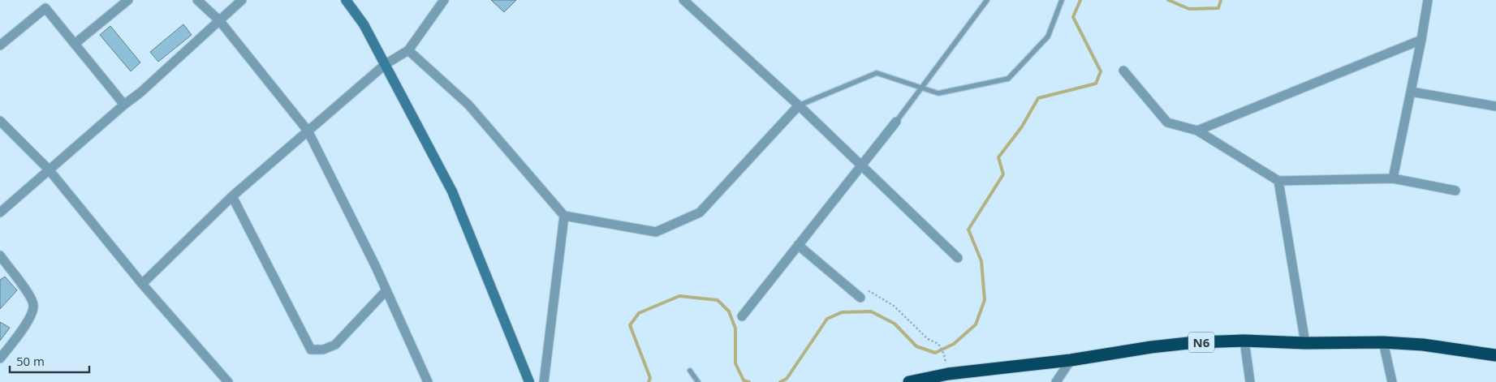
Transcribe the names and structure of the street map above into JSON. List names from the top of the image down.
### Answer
{
  "streets": {
    "highway": ["N6"]
  },
  "scale_bar": "50 m"
}
